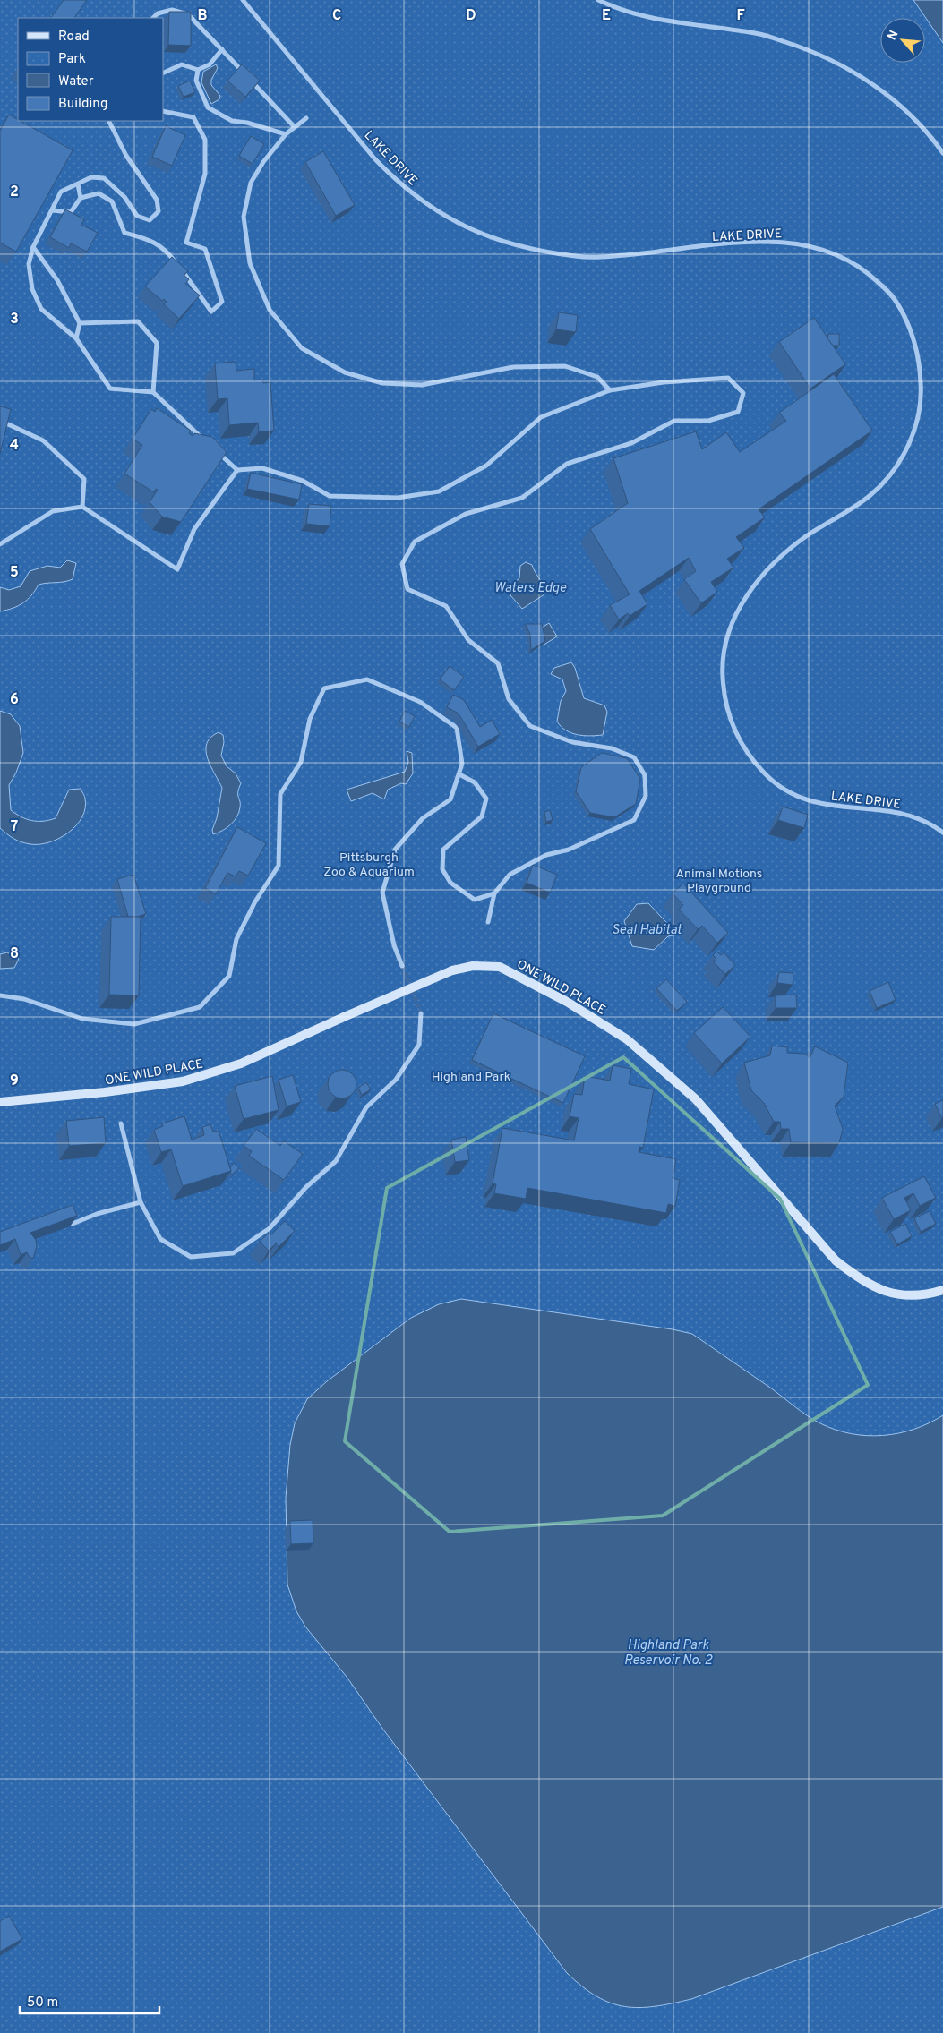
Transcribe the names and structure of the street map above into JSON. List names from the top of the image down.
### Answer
{
  "streets": {
    "main road": ["ONE WILD PLACE"],
    "street": ["LAKE DRIVE"]
  },
  "water": ["Waters Edge", "Seal Habitat", "Highland Park Reservoir No. 2"],
  "parks": ["Pittsburgh Zoo & Aquarium", "Animal Motions Playground", "Highland Park"],
  "legend": [
    "Road",
    "Park",
    "Water",
    "Building"
  ],
  "scale_bar": "50 m",
  "north": "top left",
  "grid": {
    "columns": [
      "B",
      "C",
      "D",
      "E",
      "F"
    ],
    "rows": [
      "2",
      "3",
      "4",
      "5",
      "6",
      "7",
      "8",
      "9"
    ]
  }
}
